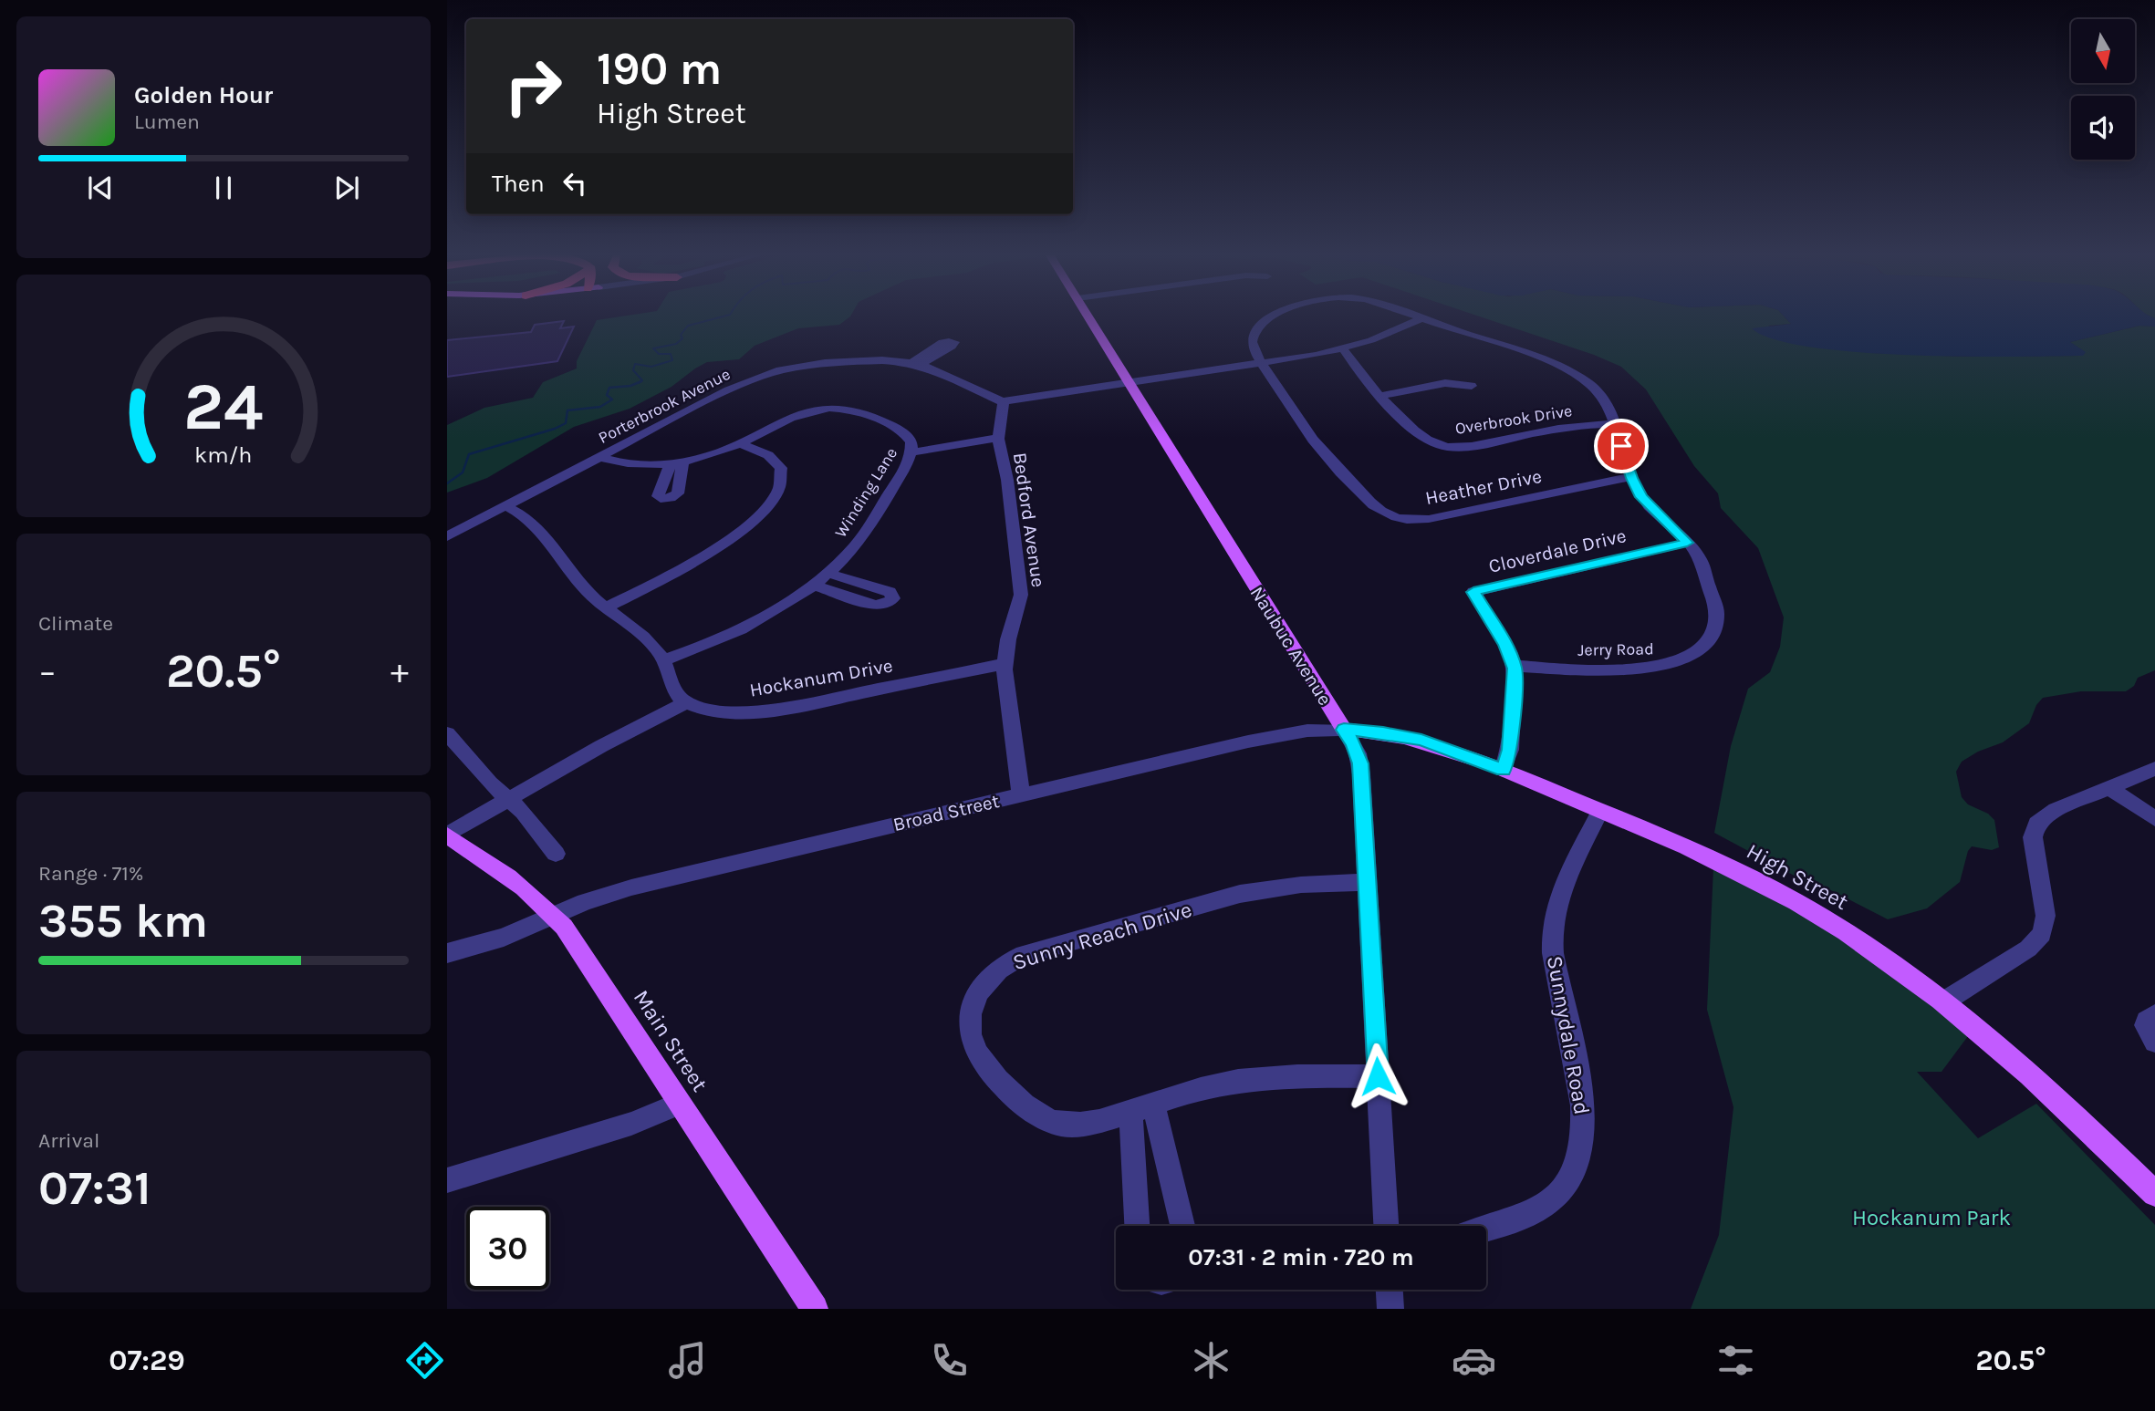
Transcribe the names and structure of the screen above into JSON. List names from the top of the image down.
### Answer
{
  "streets": {
    "main road": ["Naubuc Avenue", "High Street", "Main Street"],
    "street": [
      "Porterbrook Avenue",
      "Overbrook Drive",
      "Heather Drive",
      "Winding Lane",
      "Bedford Avenue",
      "Cloverdale Drive",
      "Jerry Road",
      "Hockanum Drive",
      "Broad Street",
      "Sunny Reach Drive",
      "Sunnydale Road"
    ]
  },
  "crossings": [
    ["Porterbrook Avenue", "Winding Lane"],
    ["Porterbrook Avenue", "Bedford Avenue"],
    ["Overbrook Drive", "Jerry Road"],
    ["Heather Drive", "Jerry Road"],
    ["Bedford Avenue", "Hockanum Drive"],
    ["Bedford Avenue", "Broad Street"],
    ["Cloverdale Drive", "Jerry Road"],
    ["Cloverdale Drive", "High Street"],
    ["Naubuc Avenue", "Broad Street"],
    ["Naubuc Avenue", "High Street"],
    ["Naubuc Avenue", "Sunny Reach Drive"],
    ["Broad Street", "High Street"],
    ["Broad Street", "Main Street"],
    ["High Street", "Sunnydale Road"]
  ],
  "parks": ["Hockanum Park"],
  "north": "bottom",
  "page": {
    "turn": ["190 m", "High Street"],
    "song": ["Golden Hour", "Lumen"],
    "then": "Then",
    "tile": [
      "Climate",
      ["Range · 71%", "355 km"],
      ["Arrival", "07:31"]
    ],
    "heat": ["−", "20.5°", "+"],
    "limit": "30",
    "trip": "07:31 · 2 min · 720 m",
    "tabs": ["07:29", "20.5°"],
    "gauge": ["24", "km/h"]
  }
}
